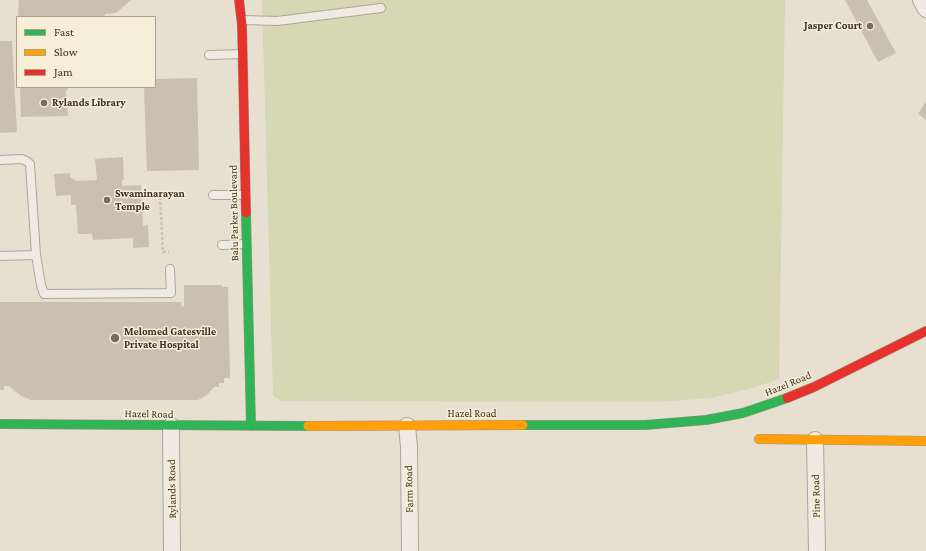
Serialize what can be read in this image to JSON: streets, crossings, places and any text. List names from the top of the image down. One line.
{"streets":{"street":["Balu Parker Boulevard","Hazel Road","Rylands Road","Farm Road","Pine Road"]},"crossings":[["Balu Parker Boulevard","Hazel Road"],["Hazel Road","Rylands Road"],["Hazel Road","Farm Road"]],"places":["Jasper Court","Rylands Library","Swaminarayan Temple","Melomed Gatesville Private Hospital"],"legend":["Fast","Slow","Jam"]}
